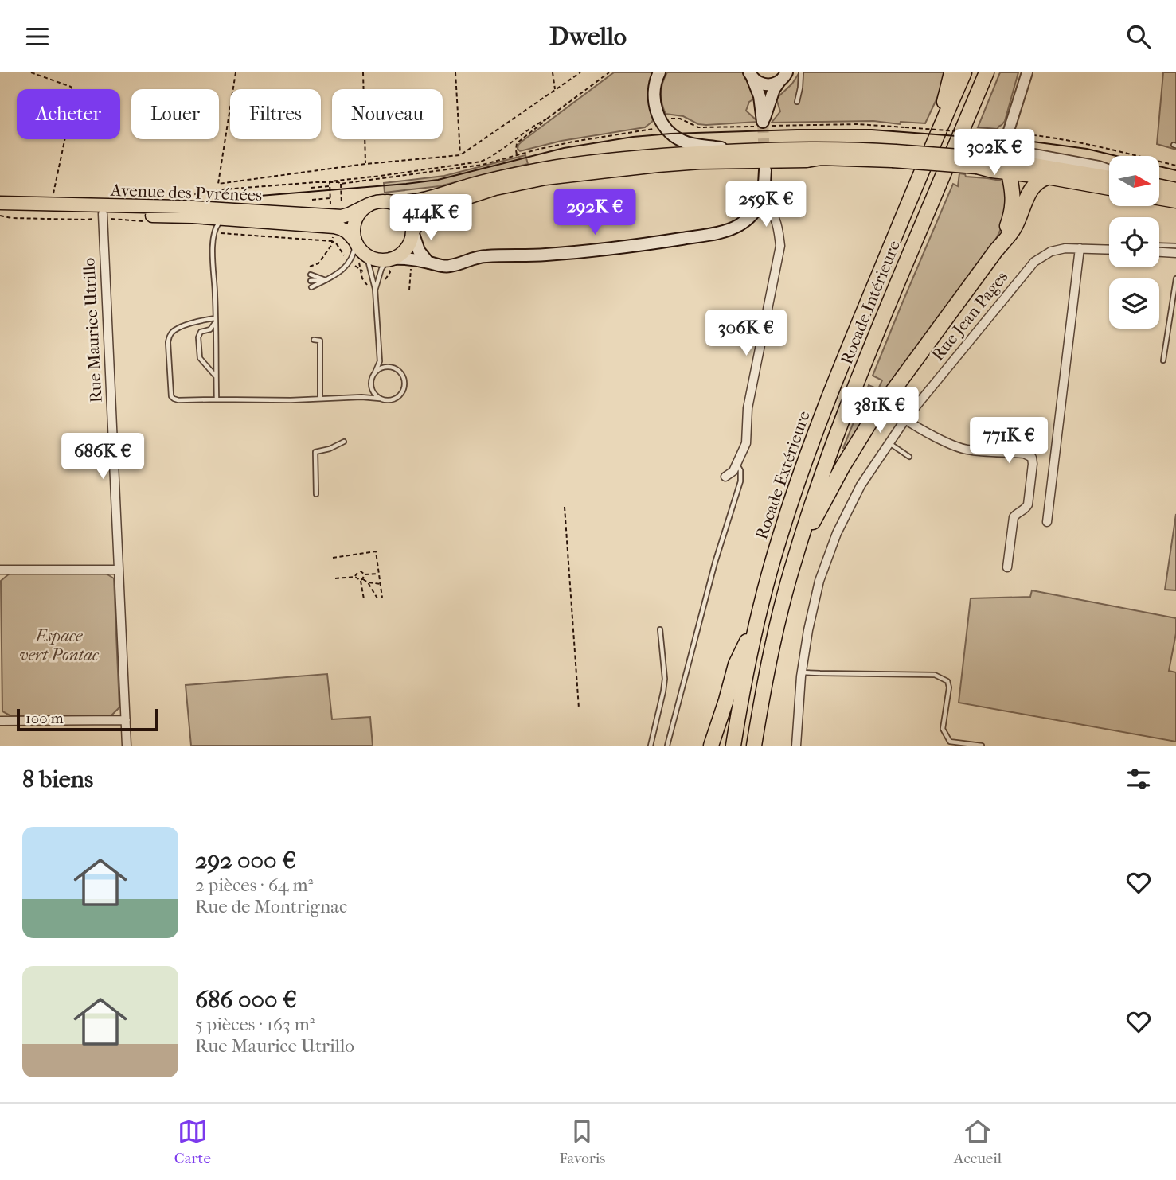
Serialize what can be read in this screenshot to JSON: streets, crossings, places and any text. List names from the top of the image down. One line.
{"streets":{"highway":["Rocade Intérieure","Rocade Extérieure"],"main road":["Avenue des Pyrénées"],"street":["Rue Jean Pages","Rue Maurice Utrillo"]},"crossings":[["Avenue des Pyrénées","Rue Maurice Utrillo"]],"parks":["Espace vert Pontac"],"scale_bar":"100 m","north":"right","page":{"header":"Dwello","chip":["Acheter","Louer","Filtres","Nouveau"],"price":["302K €","259K €","292K €","414K €","306K €","381K €","771K €","686K €"],"scale":"100 m","heading":"8 biens","list":[{"name":"292 000 €","note":"2 pièces · 64 m² · Rue de Montrignac"},{"name":"686 000 €","note":"5 pièces · 163 m² · Rue Maurice Utrillo"}],"tabs":["Carte","Favoris","Accueil"]}}
